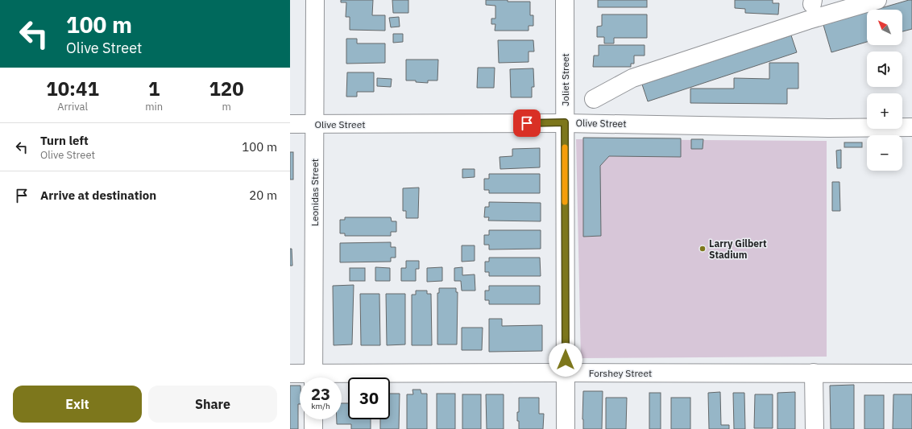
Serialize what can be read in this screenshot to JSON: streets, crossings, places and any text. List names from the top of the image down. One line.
{"streets":{"street":["Joliet Street","Olive Street","Leonidas Street","Forshey Street"]},"crossings":[["Joliet Street","Olive Street"],["Joliet Street","Forshey Street"],["Olive Street","Leonidas Street"]],"places":["Larry Gilbert Stadium"],"north":"top left","page":{"turn":["100 m","Olive Street"],"map_buttons":["+","−"],"eta":["10:41","Arrival","1","min","120","m"],"list":[{"name":"Turn left","note":"Olive Street","value":"100 m"},{"name":"Arrive at destination","value":"20 m"}],"speed":"23 km/h","limit":"30","buttons":["Exit","Share"]}}
